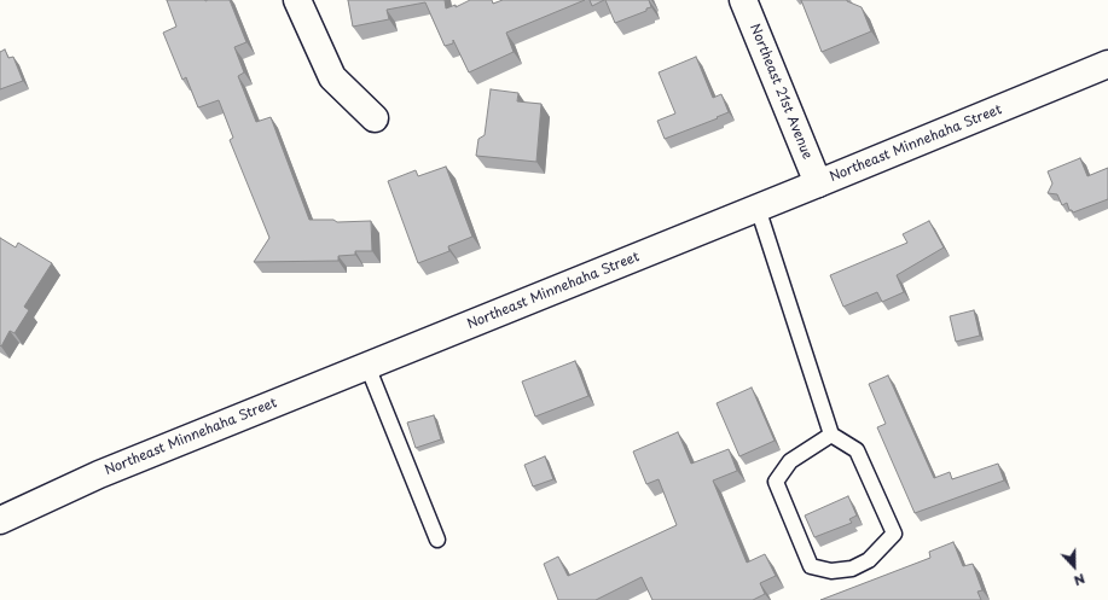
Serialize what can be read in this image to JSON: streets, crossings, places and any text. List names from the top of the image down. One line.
{"streets":{"main road":["Northeast 21st Avenue","Northeast Minnehaha Street"]},"crossings":[["Northeast 21st Avenue","Northeast Minnehaha Street"]],"north":"bottom"}
